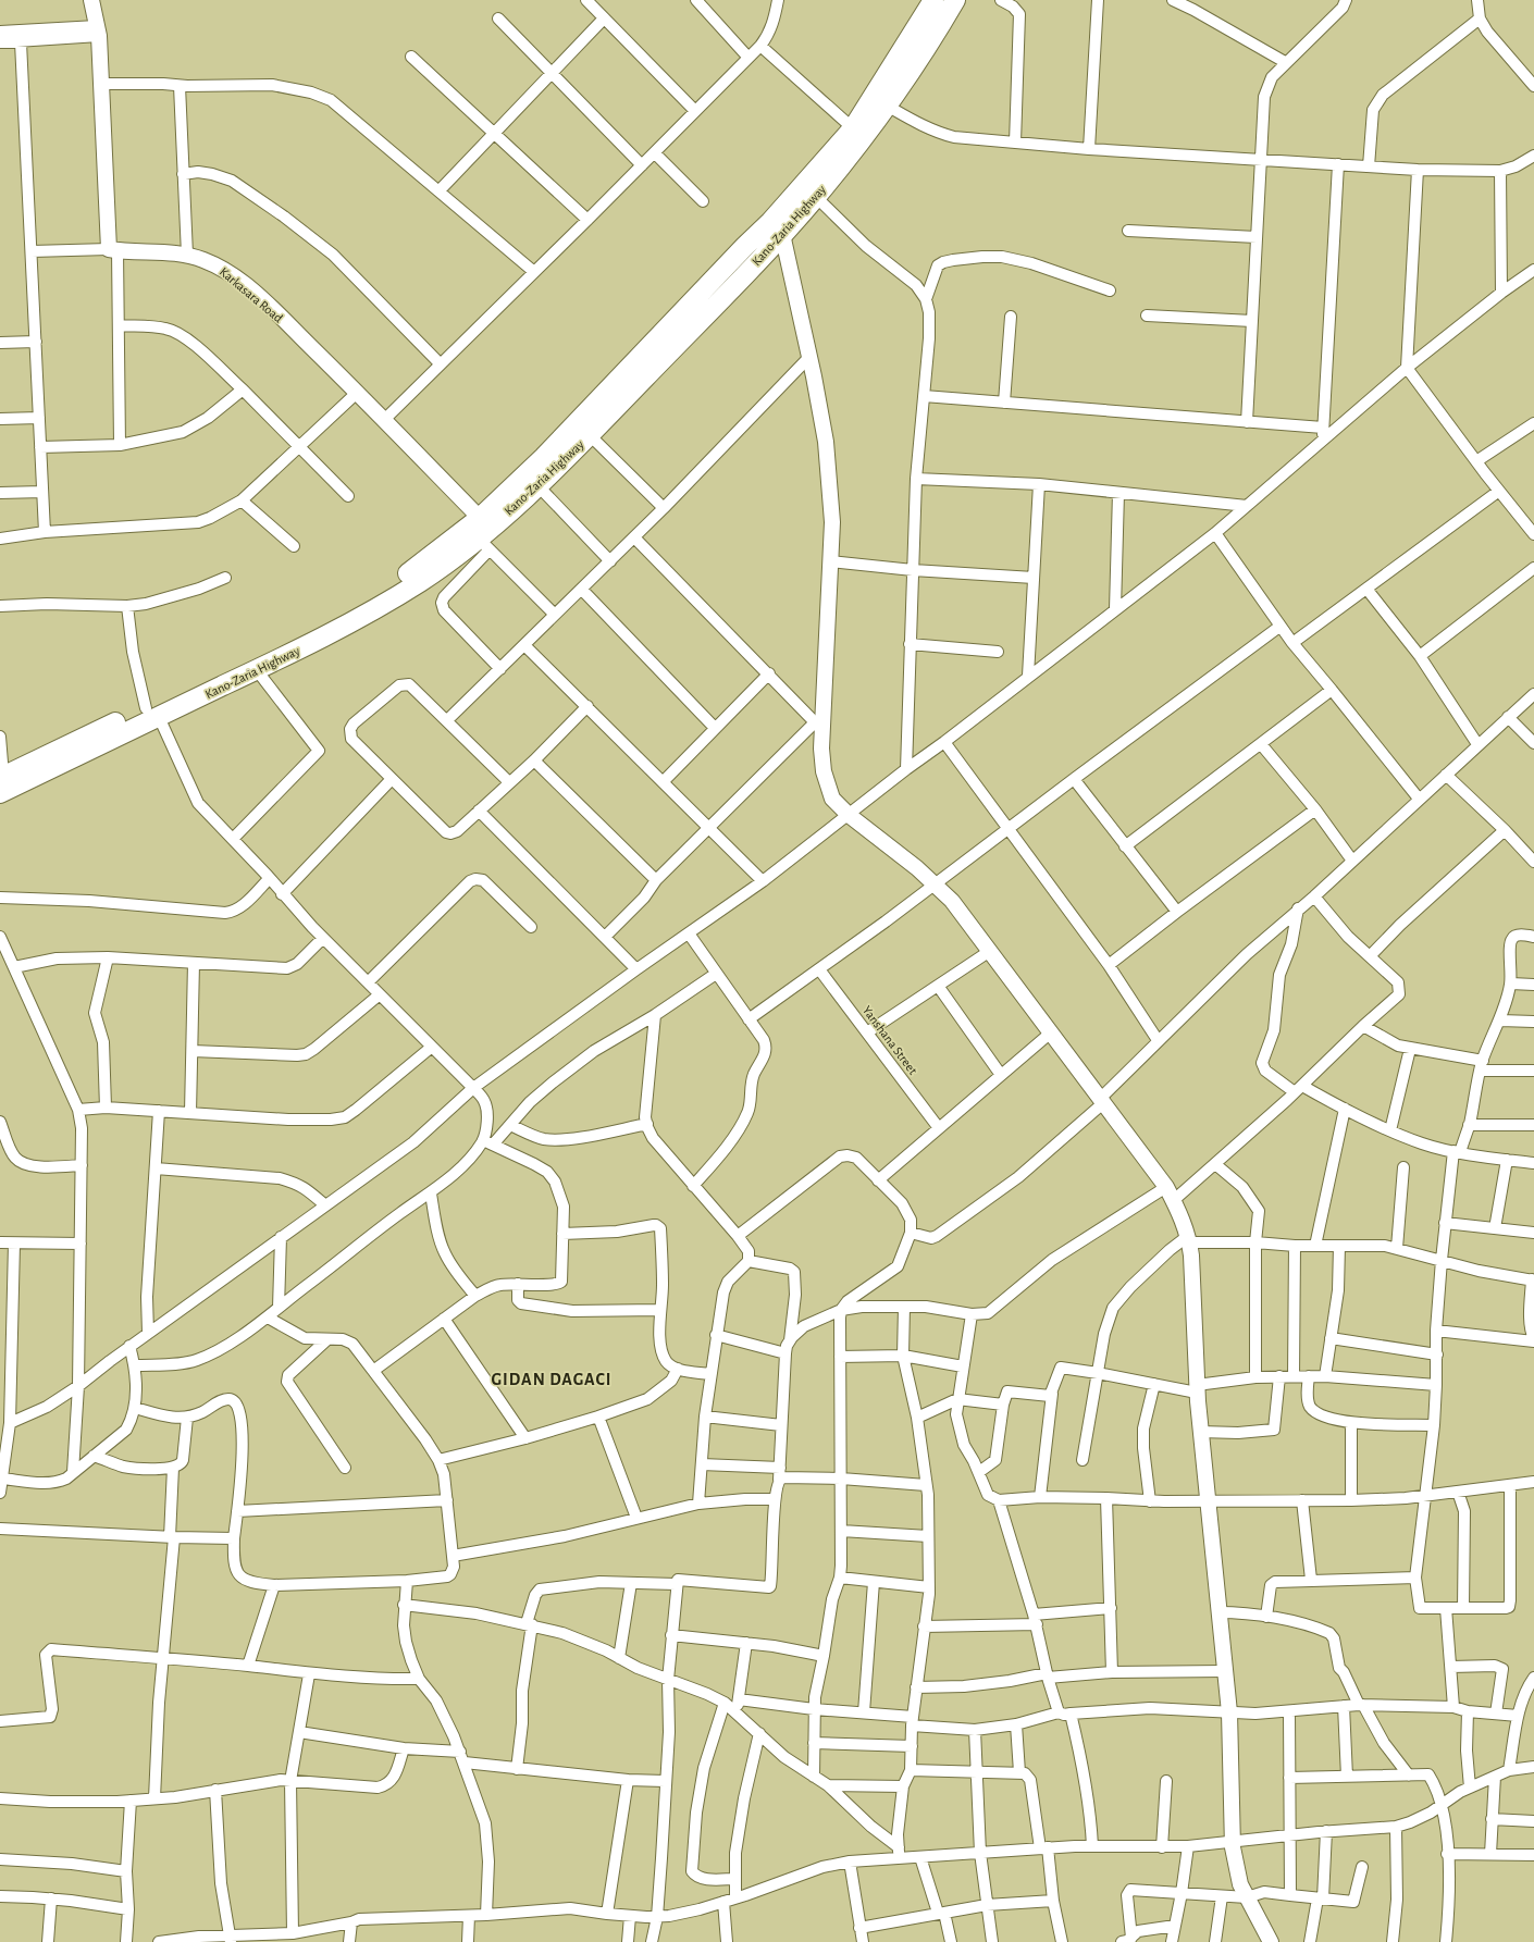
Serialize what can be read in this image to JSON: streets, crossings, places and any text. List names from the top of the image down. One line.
{"streets":{"highway":["Kano-Zaria Highway"],"street":["Karkasara Road","Yanshana Street"]},"crossings":[["Kano-Zaria Highway","Karkasara Road"]],"districts":["GIDAN DAGACI"]}
